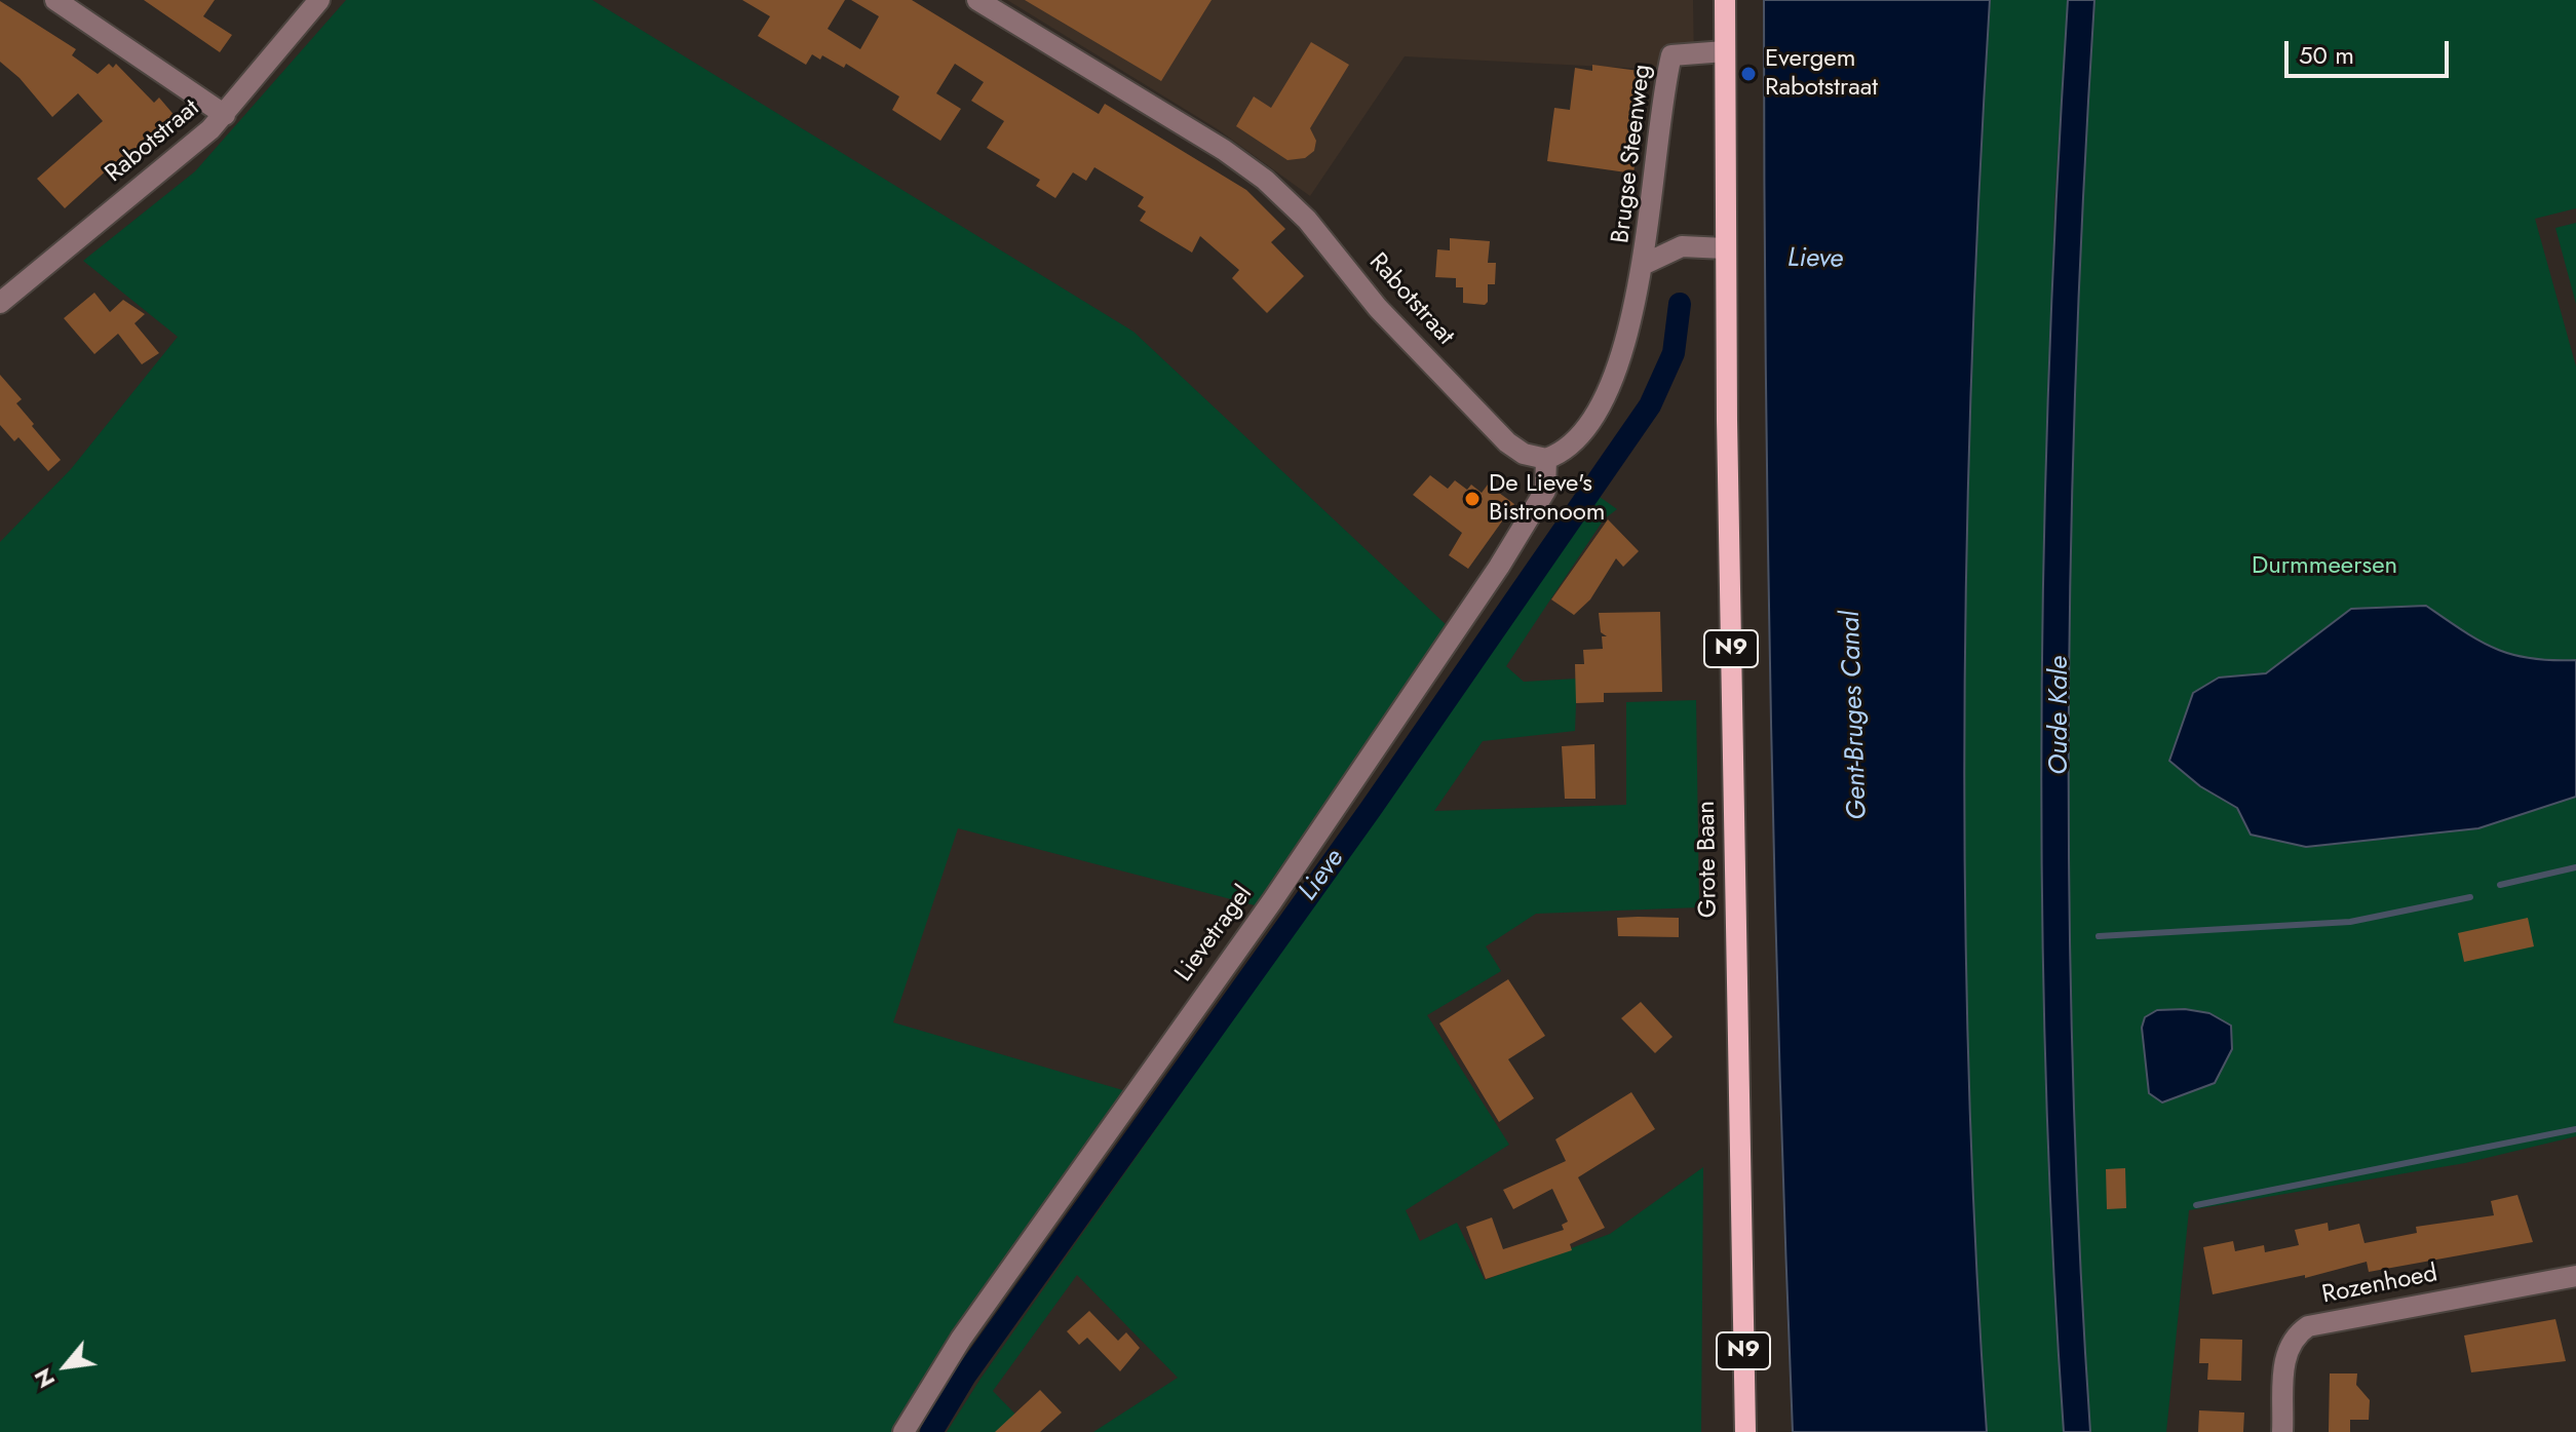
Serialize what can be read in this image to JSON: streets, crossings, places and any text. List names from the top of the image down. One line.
{"streets":{"main road":["N9","Grote Baan"],"street":["Rabotstraat","Brugse Steenweg","Lievetragel","Rozenhoed"]},"crossings":[["Rabotstraat","Lievetragel"],["Brugse Steenweg","N9"],["N9","Grote Baan"]],"water":["Lieve","Gent-Bruges Canal","Oude Kale"],"parks":["Durmmeersen"],"places":["Evergem Rabotstraat","De Lieve's Bistronoom"],"scale_bar":"50 m","north":"bottom left"}
